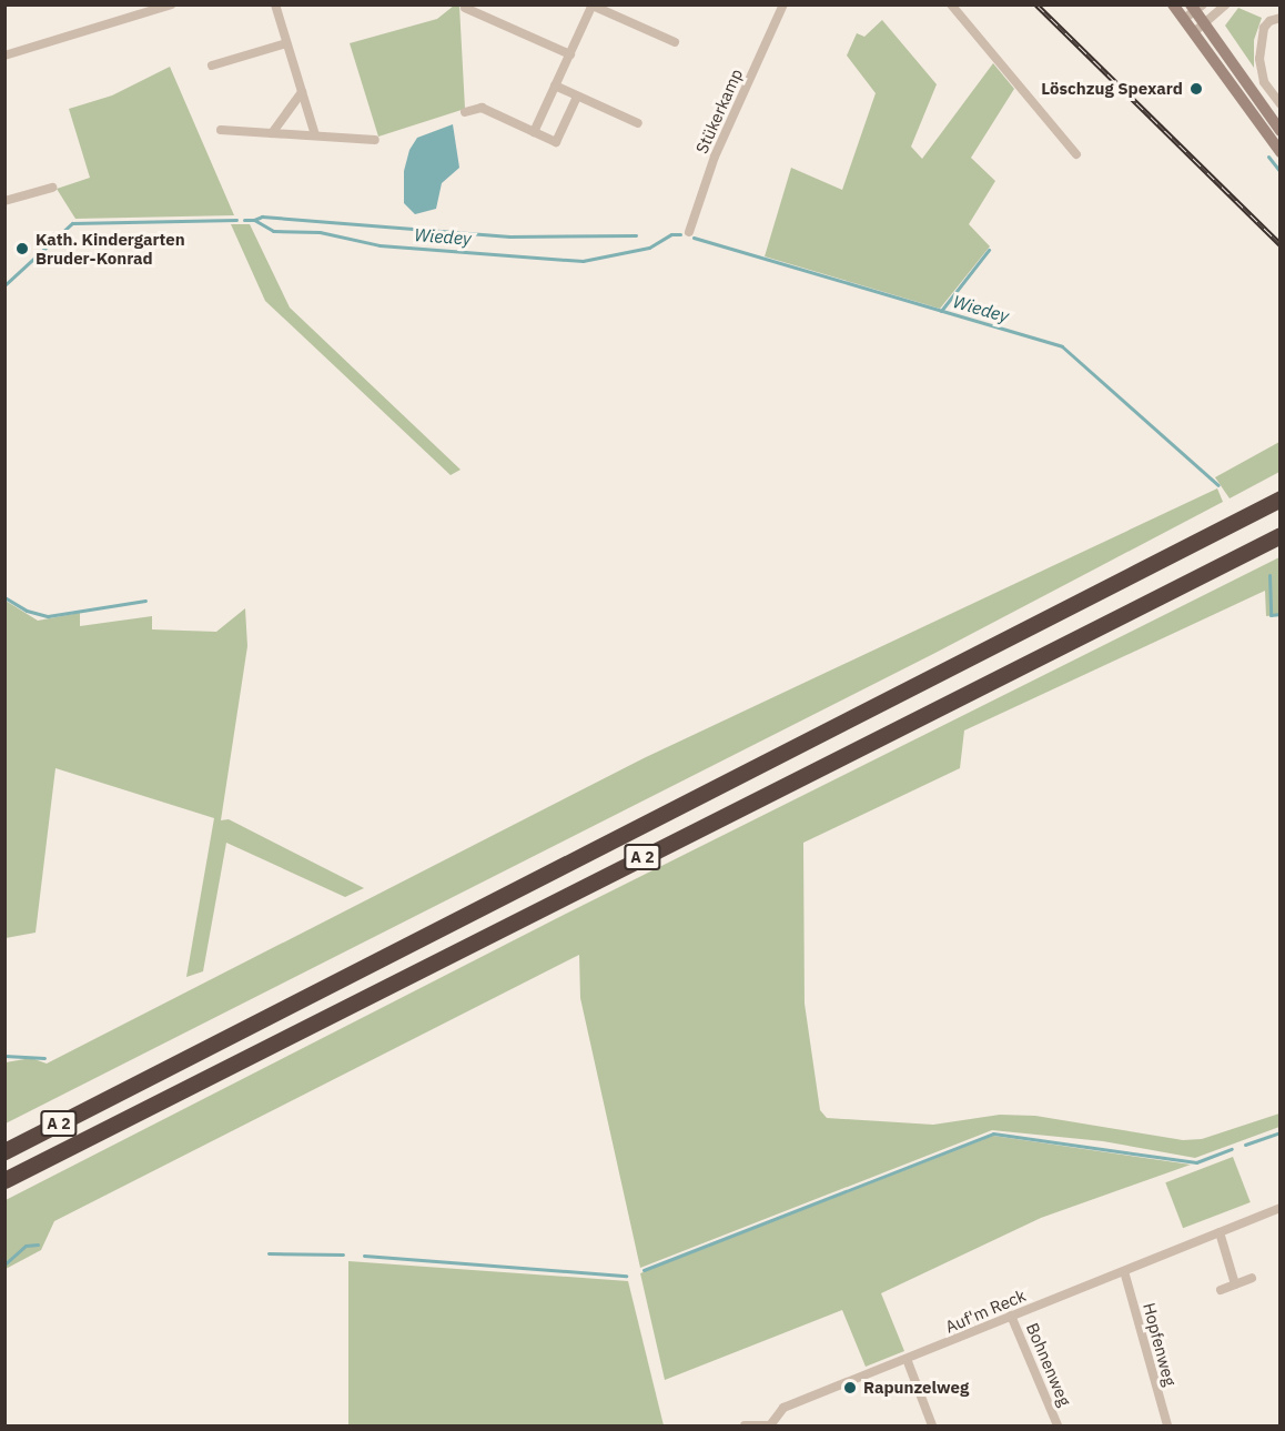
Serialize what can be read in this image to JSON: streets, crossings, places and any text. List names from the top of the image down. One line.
{"streets":{"highway":["A 2"],"street":["Stükerkamp","Auf'm Reck","Hopfenweg","Bohnenweg"]},"crossings":[["Auf'm Reck","Hopfenweg"],["Auf'm Reck","Bohnenweg"]],"water":["Wiedey"],"places":["Löschzug Spexard","Kath. Kindergarten Bruder-Konrad","Rapunzelweg"]}
